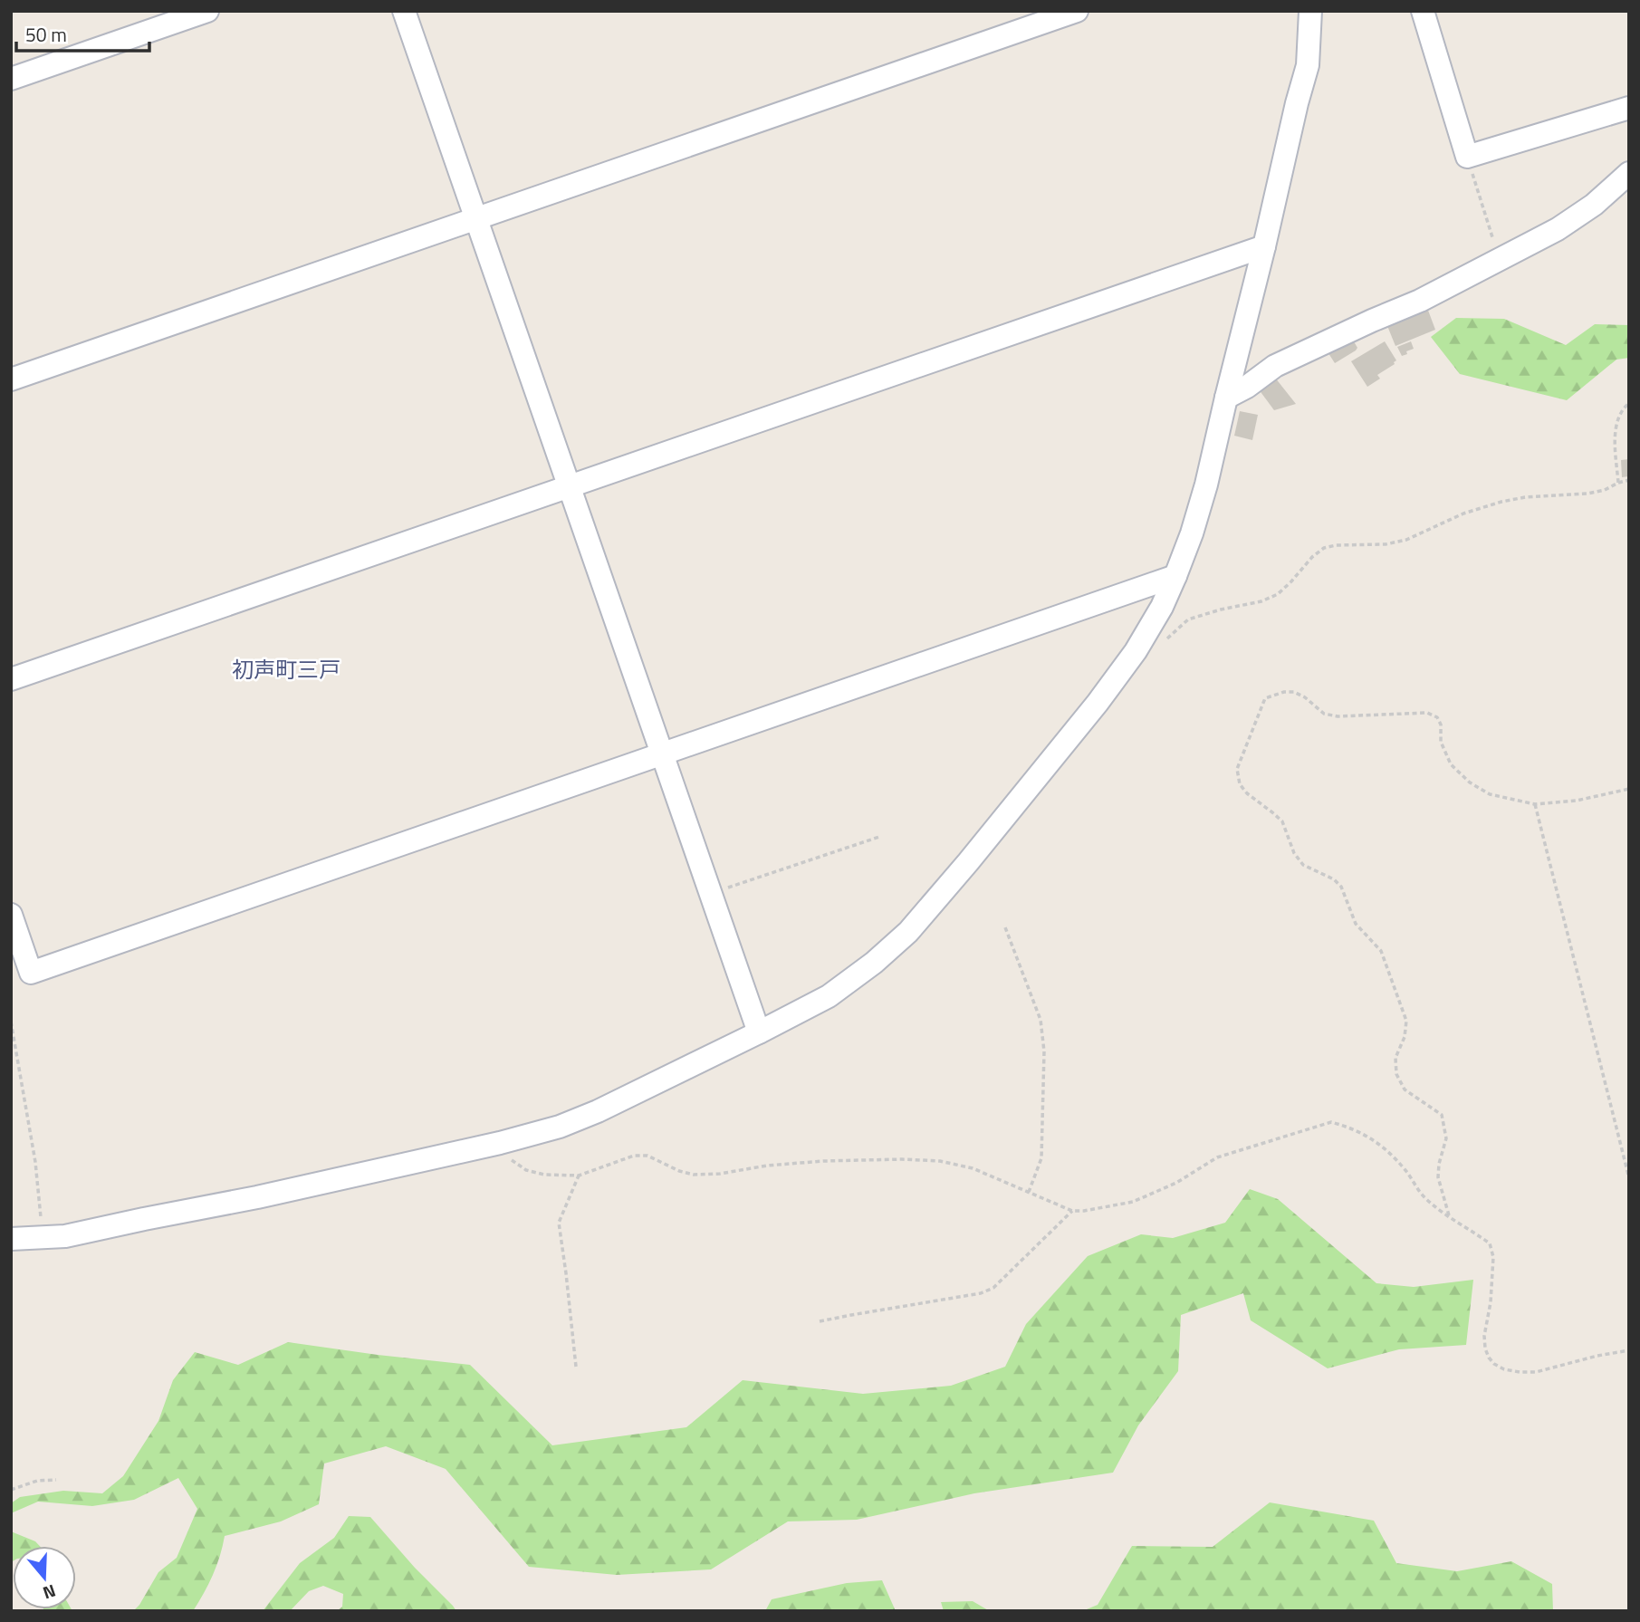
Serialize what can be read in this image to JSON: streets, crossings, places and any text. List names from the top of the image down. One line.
{"districts":["初声町三戸"],"scale_bar":"50 m","north":"bottom"}
